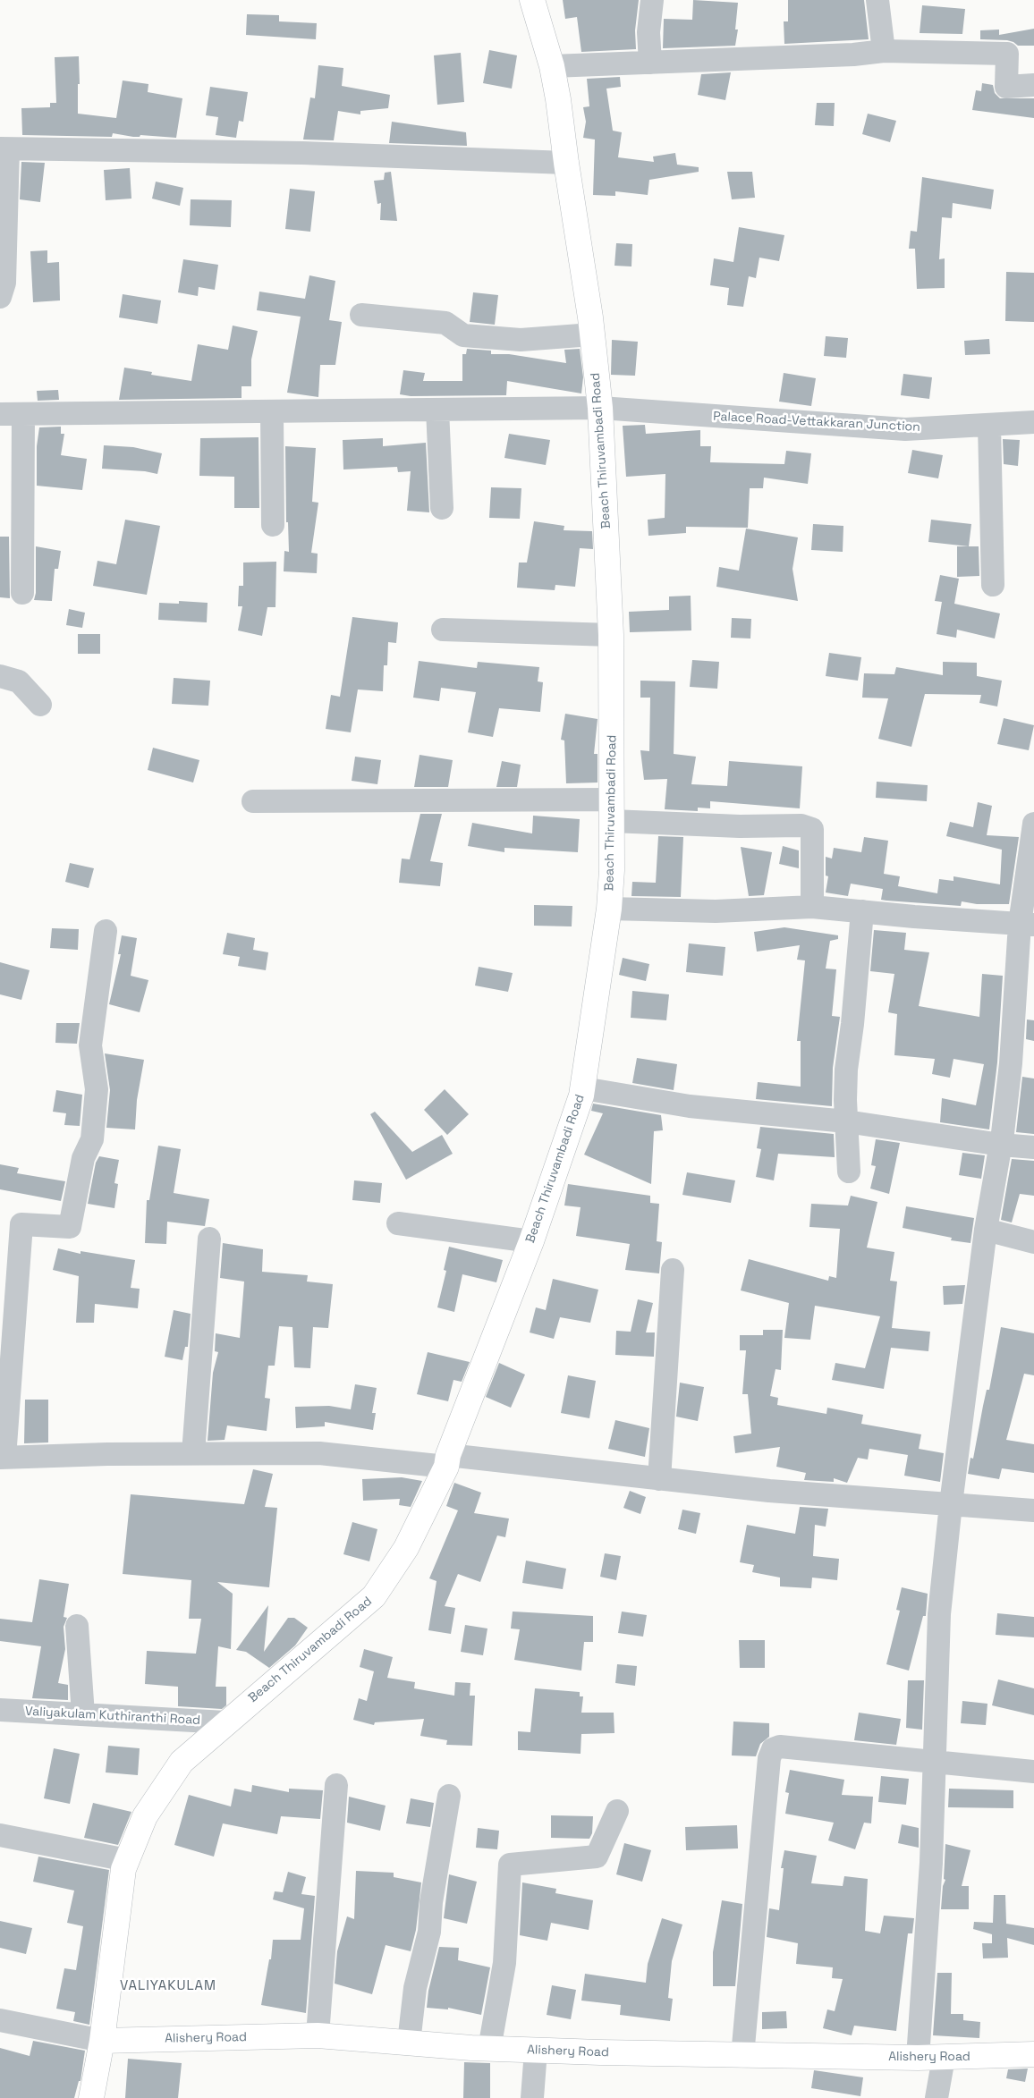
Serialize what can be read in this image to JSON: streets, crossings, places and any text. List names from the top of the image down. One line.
{"streets":{"main road":["Beach Thiruvambadi Road","Alishery Road"],"street":["Palace Road-Vettakkaran Junction","Valiyakulam Kuthiranthi Road"]},"crossings":[["Palace Road-Vettakkaran Junction","Beach Thiruvambadi Road"],["Beach Thiruvambadi Road","Valiyakulam Kuthiranthi Road"],["Beach Thiruvambadi Road","Alishery Road"]],"districts":["VALIYAKULAM"]}
